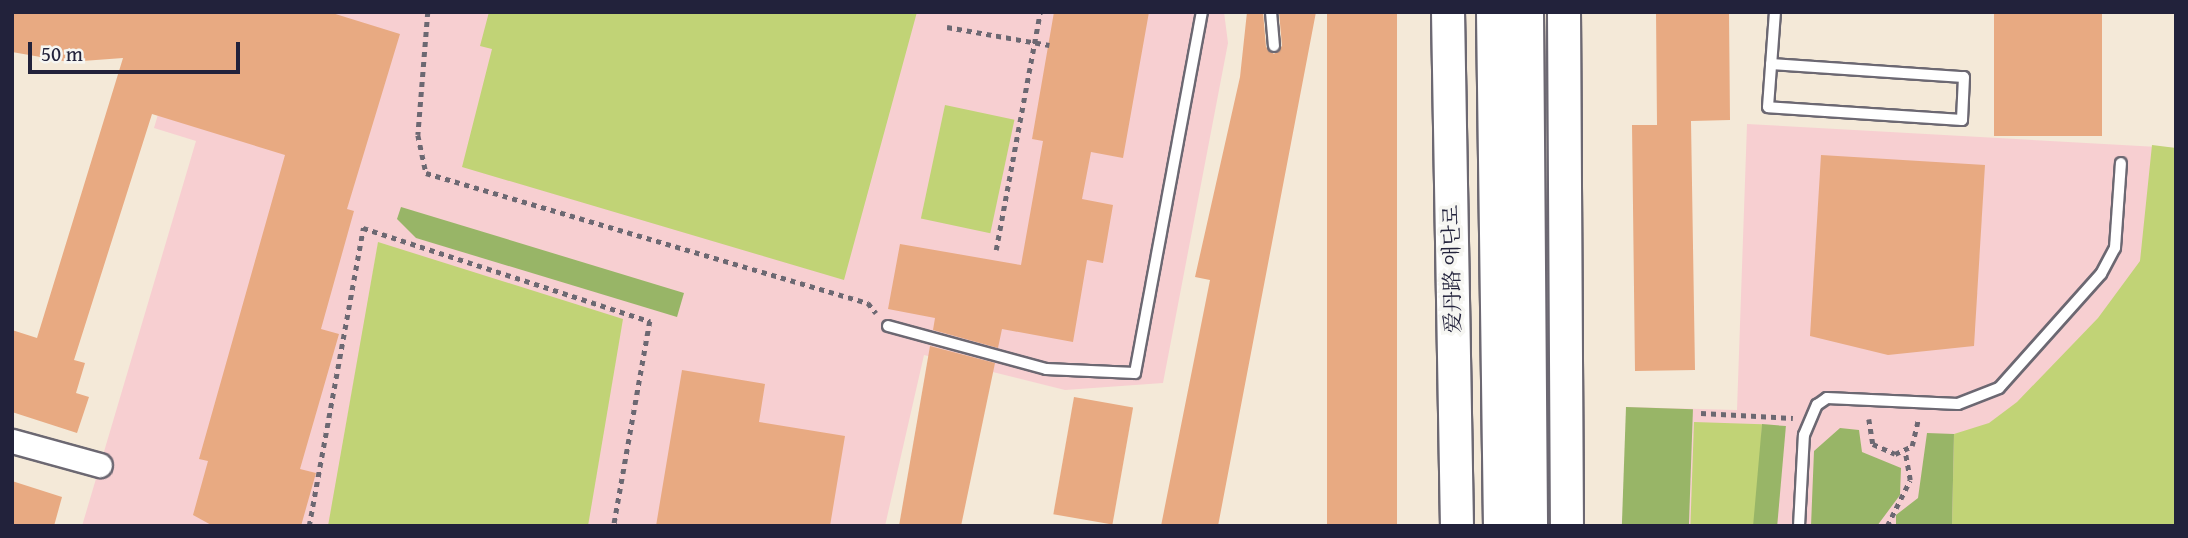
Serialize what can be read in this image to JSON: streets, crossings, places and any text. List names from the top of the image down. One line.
{"streets":{"street":["爱丹路 애단로"]},"scale_bar":"50 m"}
